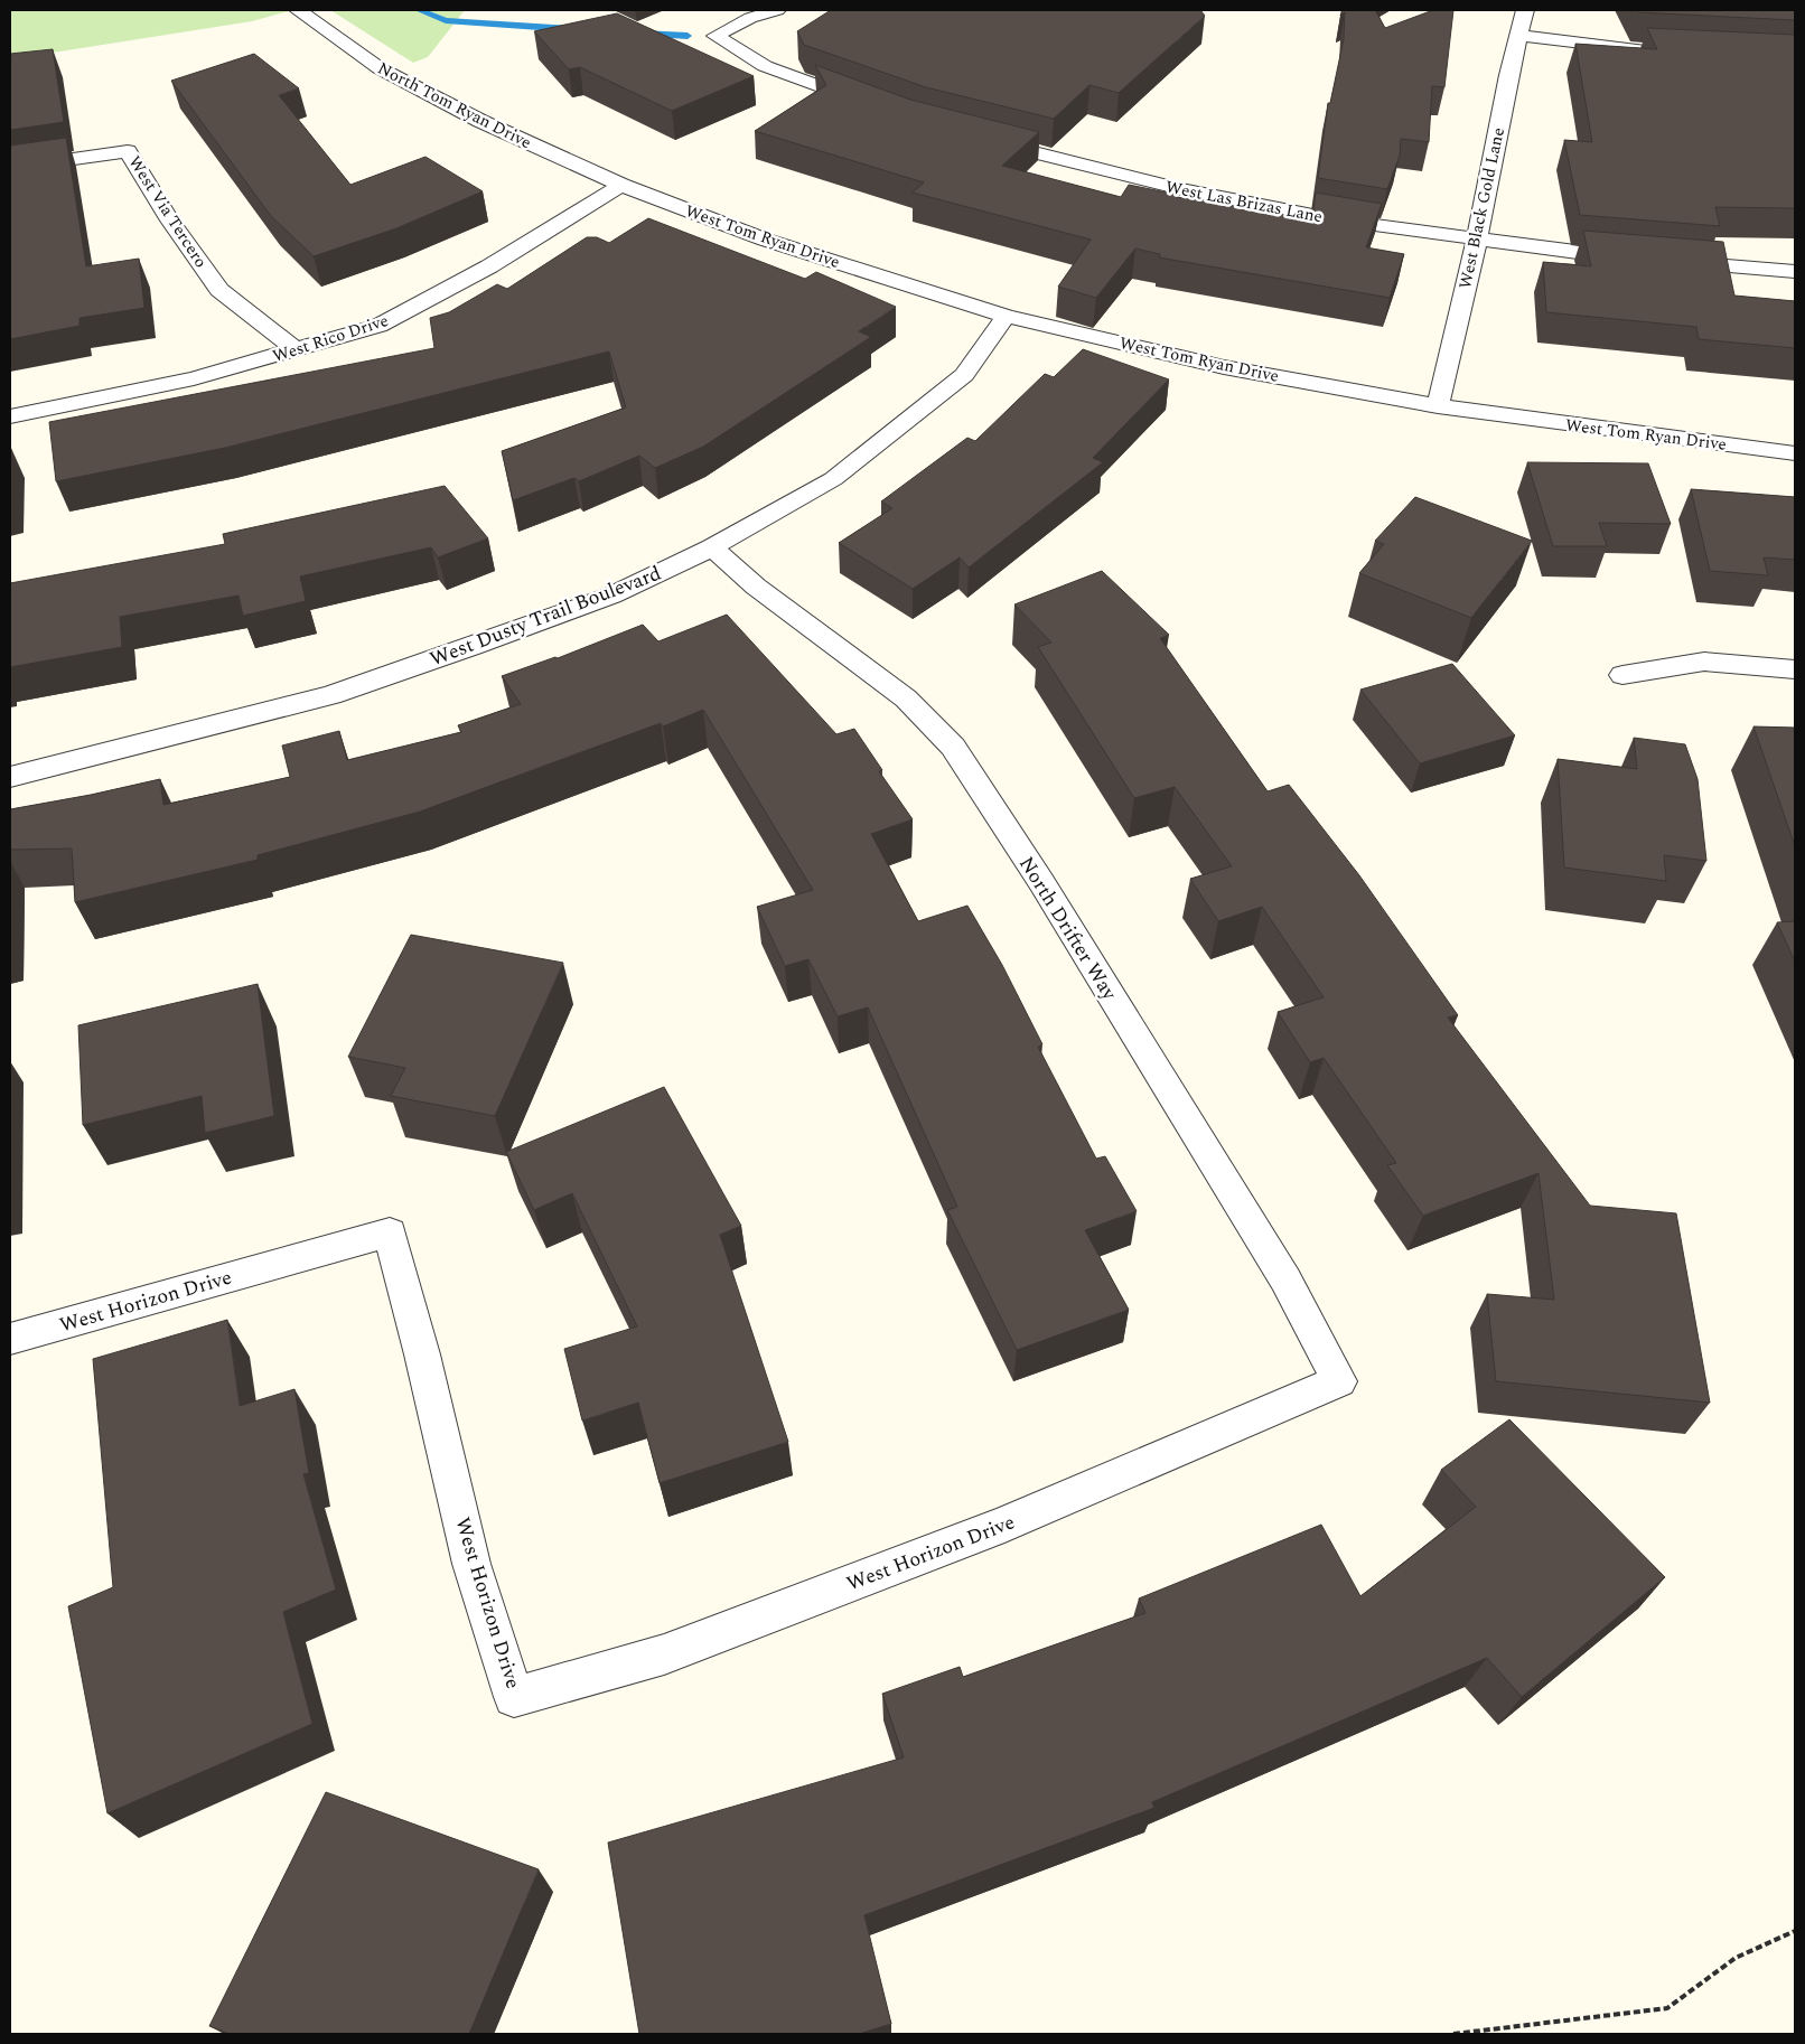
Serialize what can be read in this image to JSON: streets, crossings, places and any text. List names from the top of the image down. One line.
{"streets":{"street":["North Tom Ryan Drive","West Las Brizas Lane","West Black Gold Lane","West Via Tercero","West Tom Ryan Drive","West Rico Drive","West Dusty Trail Boulevard","North Drifter Way","West Horizon Drive"]},"crossings":[["North Tom Ryan Drive","West Tom Ryan Drive"],["North Tom Ryan Drive","West Rico Drive"],["West Las Brizas Lane","West Black Gold Lane"],["West Black Gold Lane","West Tom Ryan Drive"],["West Via Tercero","West Rico Drive"],["West Tom Ryan Drive","West Rico Drive"],["West Tom Ryan Drive","West Dusty Trail Boulevard"],["West Dusty Trail Boulevard","North Drifter Way"],["North Drifter Way","West Horizon Drive"]]}
